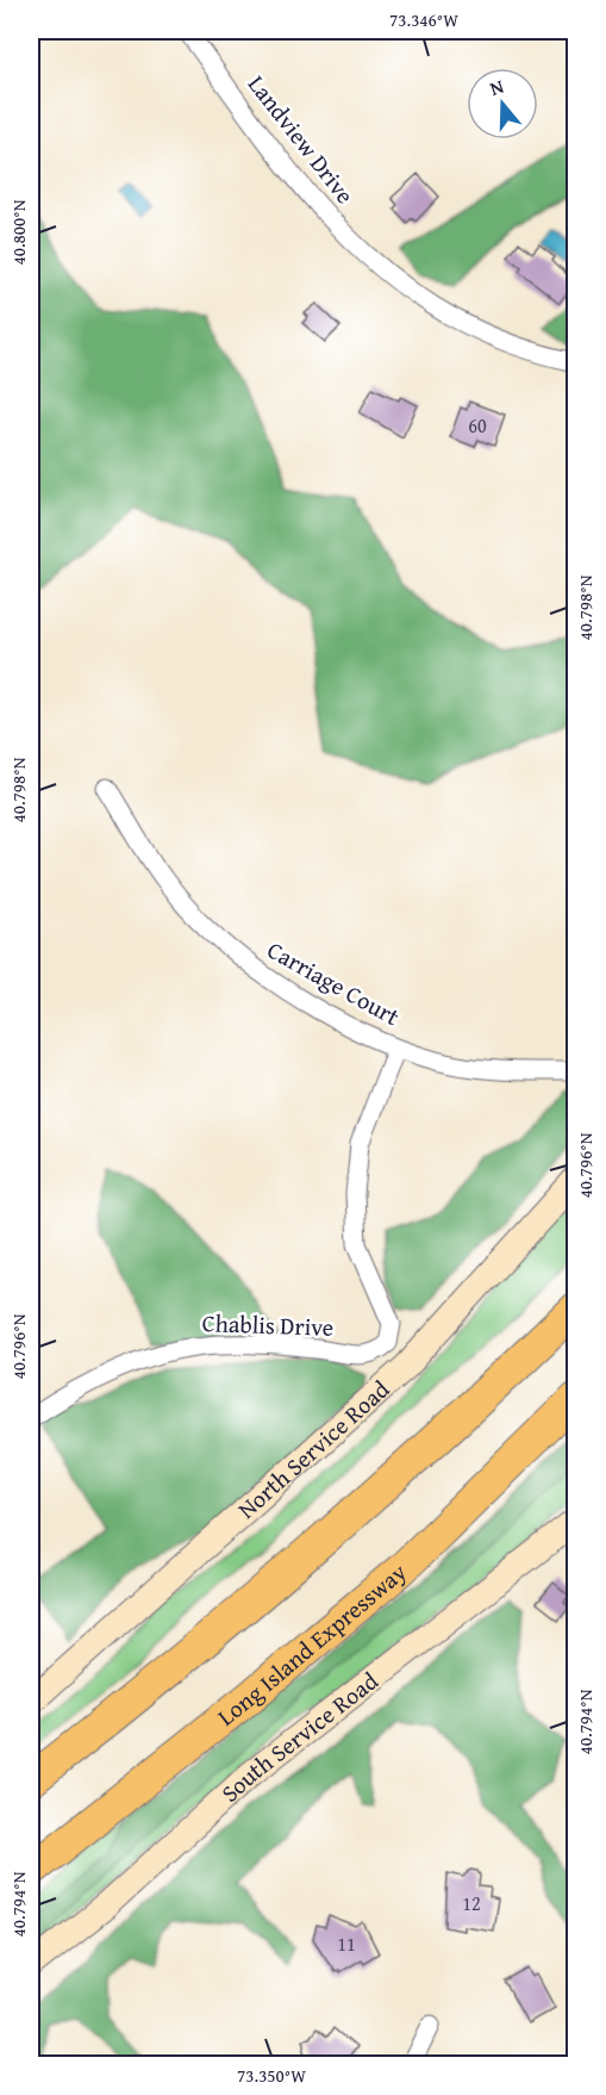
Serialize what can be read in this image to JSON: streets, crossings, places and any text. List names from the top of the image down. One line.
{"streets":{"highway":["Long Island Expressway"],"main road":["North Service Road","South Service Road"],"street":["Landview Drive","Carriage Court","Chablis Drive"]},"crossings":[["Carriage Court","Chablis Drive"]],"house_numbers":["60","12","11"],"north":"top","coordinates":["73.346°W","40.800°N","40.798°N","40.796°N","40.794°N","73.350°W"]}
